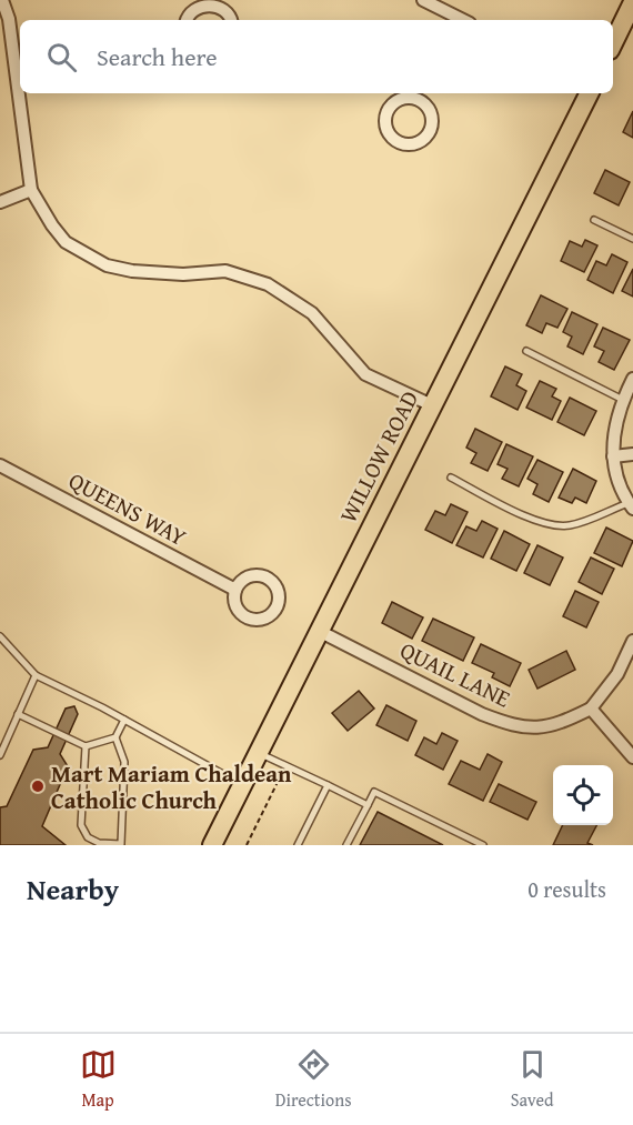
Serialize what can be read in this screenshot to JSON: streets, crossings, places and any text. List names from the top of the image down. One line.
{"streets":{"main road":["WILLOW ROAD"],"street":["QUEENS WAY","QUAIL LANE"]},"crossings":[["WILLOW ROAD","QUAIL LANE"]],"places":["Mart Mariam Chaldean Catholic Church"],"page":{"search":"Search here","heading":["Nearby","0 results"],"nav":["Map","Directions","Saved"]}}
